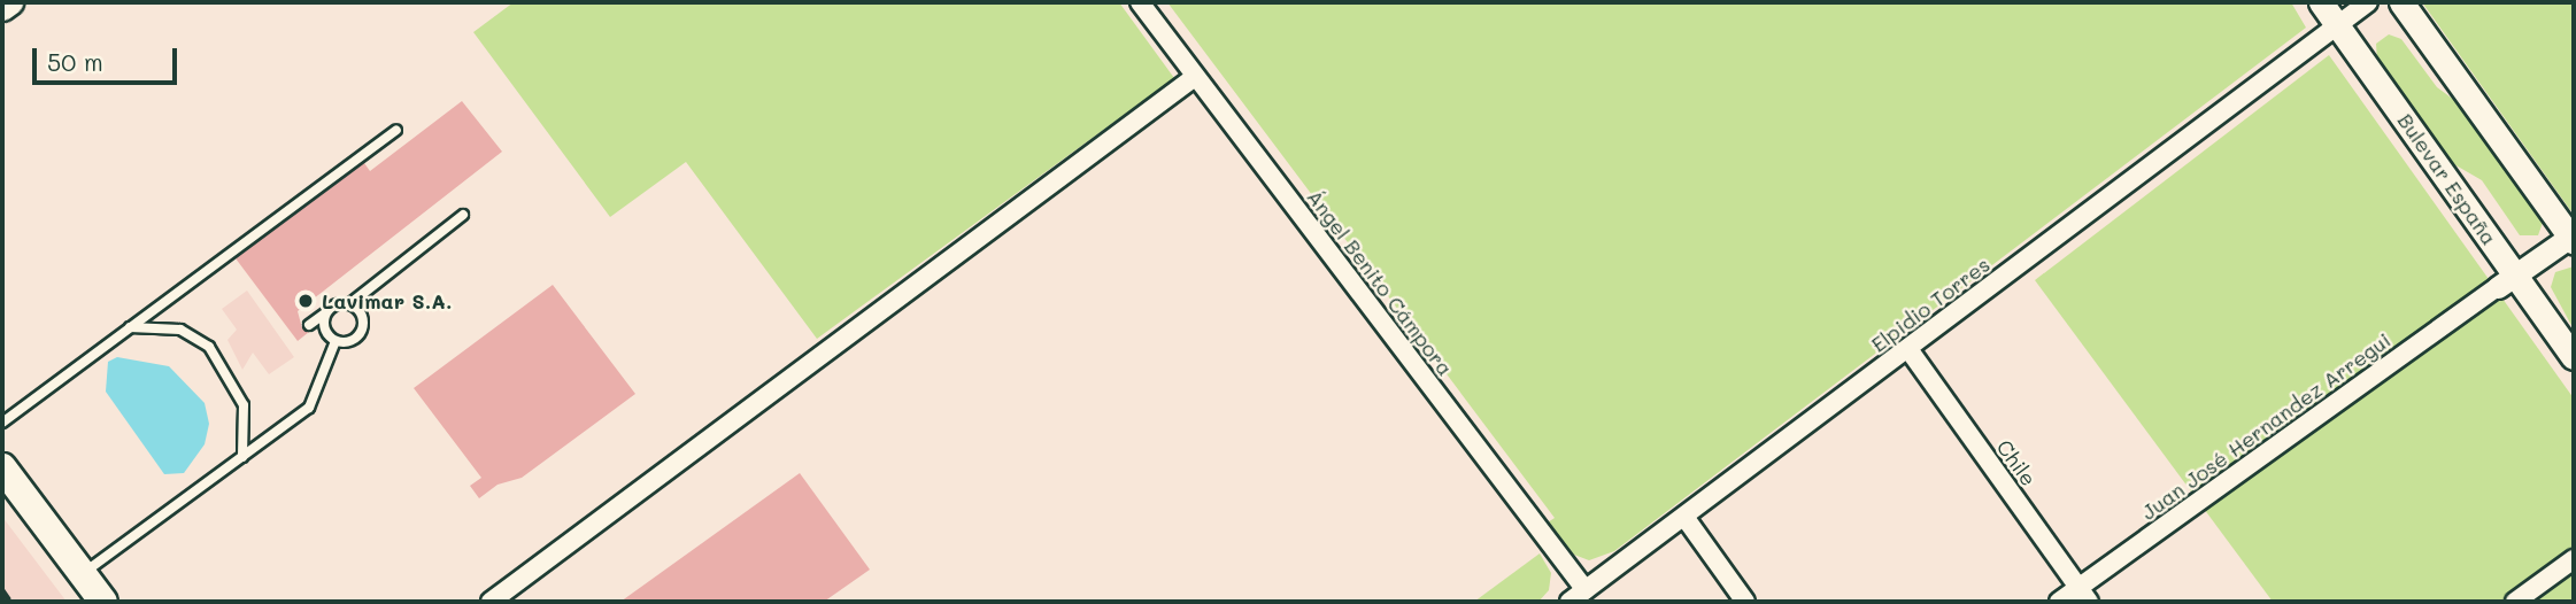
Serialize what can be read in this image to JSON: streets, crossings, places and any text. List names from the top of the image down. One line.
{"streets":{"main road":["Bulevar España"],"street":["Ángel Benito Cámpora","Elpidio Torres","Juan José Hernandez Arregui","Chile"]},"crossings":[["Bulevar España","Elpidio Torres"],["Bulevar España","Juan José Hernandez Arregui"],["Ángel Benito Cámpora","Elpidio Torres"],["Elpidio Torres","Chile"],["Juan José Hernandez Arregui","Chile"]],"places":["Lavimar S.A."],"scale_bar":"50 m"}
